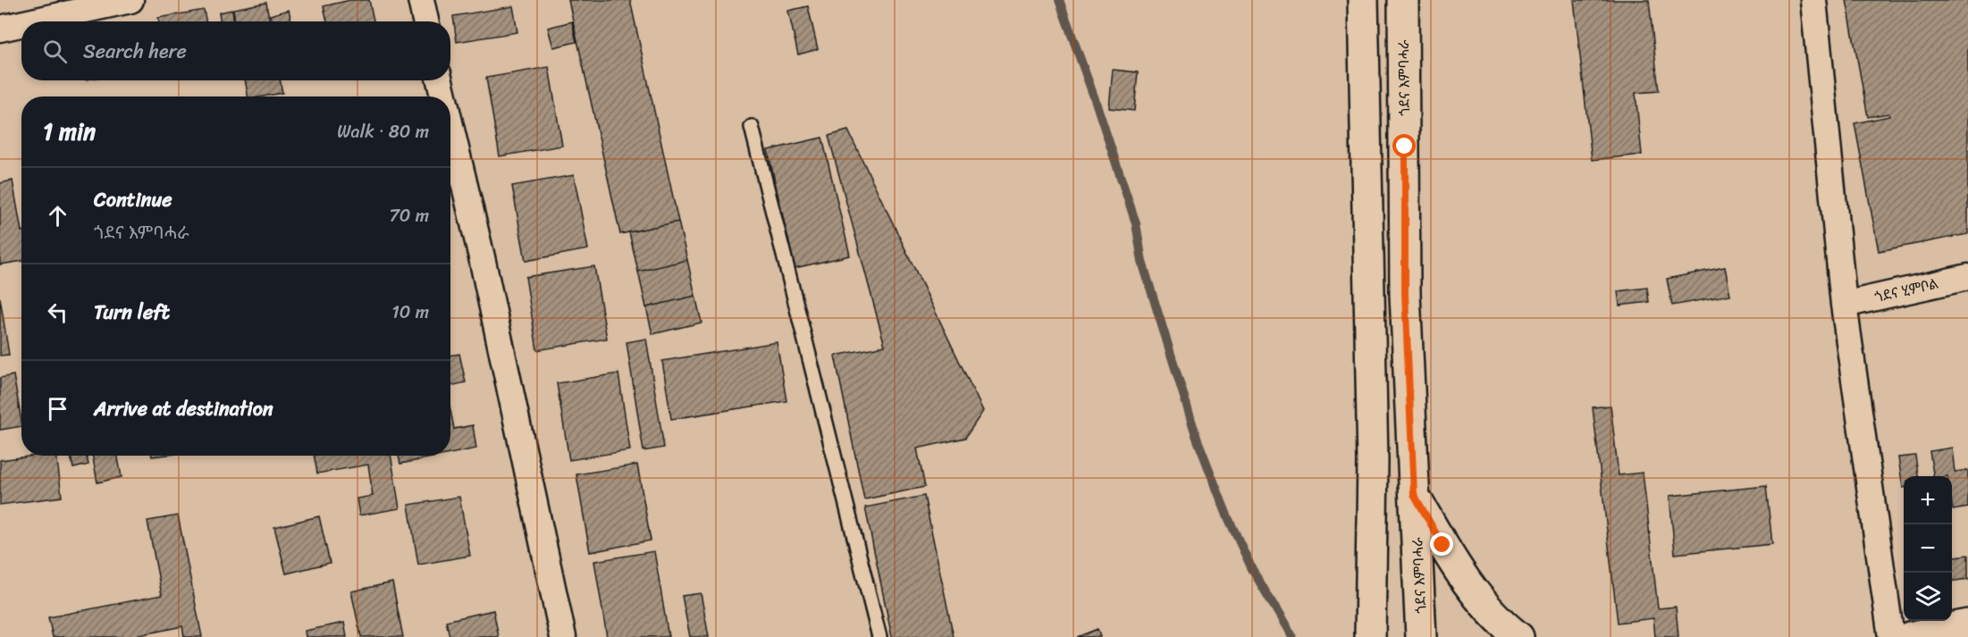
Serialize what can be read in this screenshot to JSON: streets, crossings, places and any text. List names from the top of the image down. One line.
{"streets":{"main road":["ጎደና እምባሓራ"],"street":["ጎደና ሂምቦል"]},"page":{"search":"Search here","heading":["1 min","Walk · 80 m"],"list":[["Continue","ጎደና እምባሓራ","70 m"],["Turn left","10 m"],"Arrive at destination"],"map_buttons":["+","−"]}}
